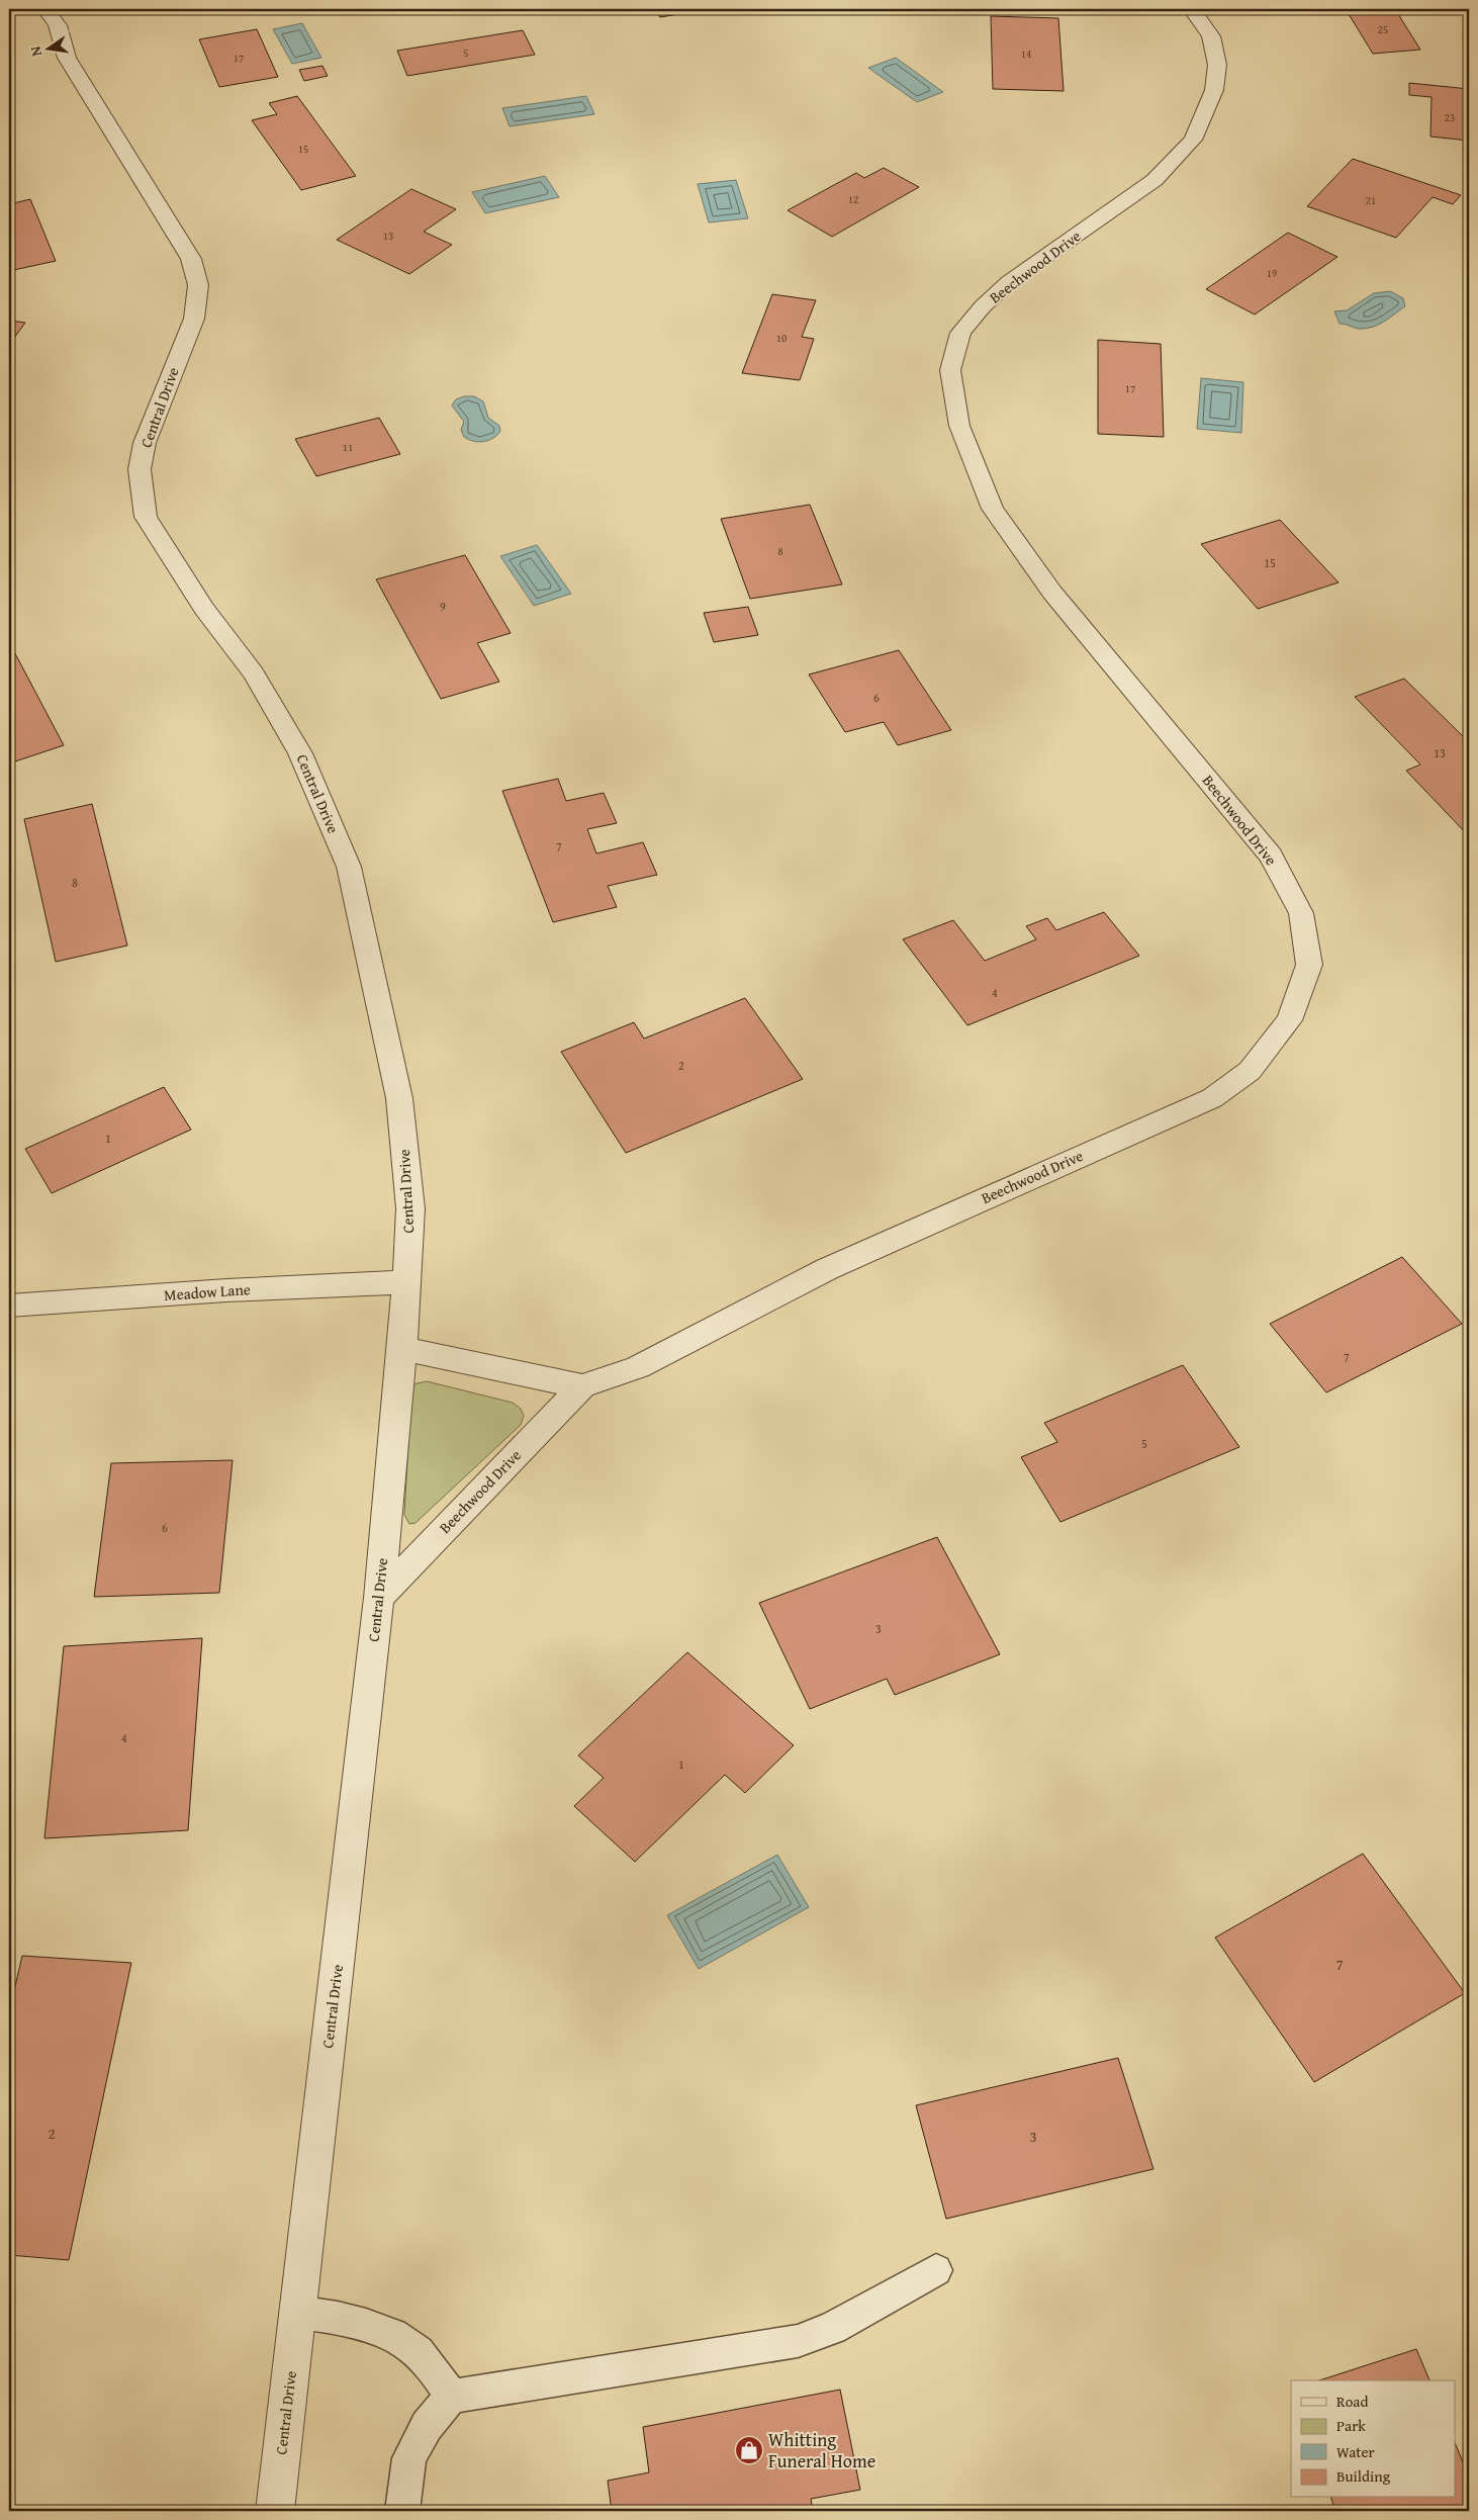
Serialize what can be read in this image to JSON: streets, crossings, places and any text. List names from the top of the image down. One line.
{"streets":{"street":["Beechwood Drive","Central Drive","Meadow Lane"]},"crossings":[["Beechwood Drive","Central Drive"],["Central Drive","Meadow Lane"]],"places":{"shop":["Whitting Funeral Home"]},"house_numbers":["25","5","14","17","23","15","12","21","13","19","10","17","11","8","15","9","6","13","7","8","4","2","1","7","5","6","3","4","1","7","2","3"],"legend":["Road","Park","Water","Building"],"north":"left"}
